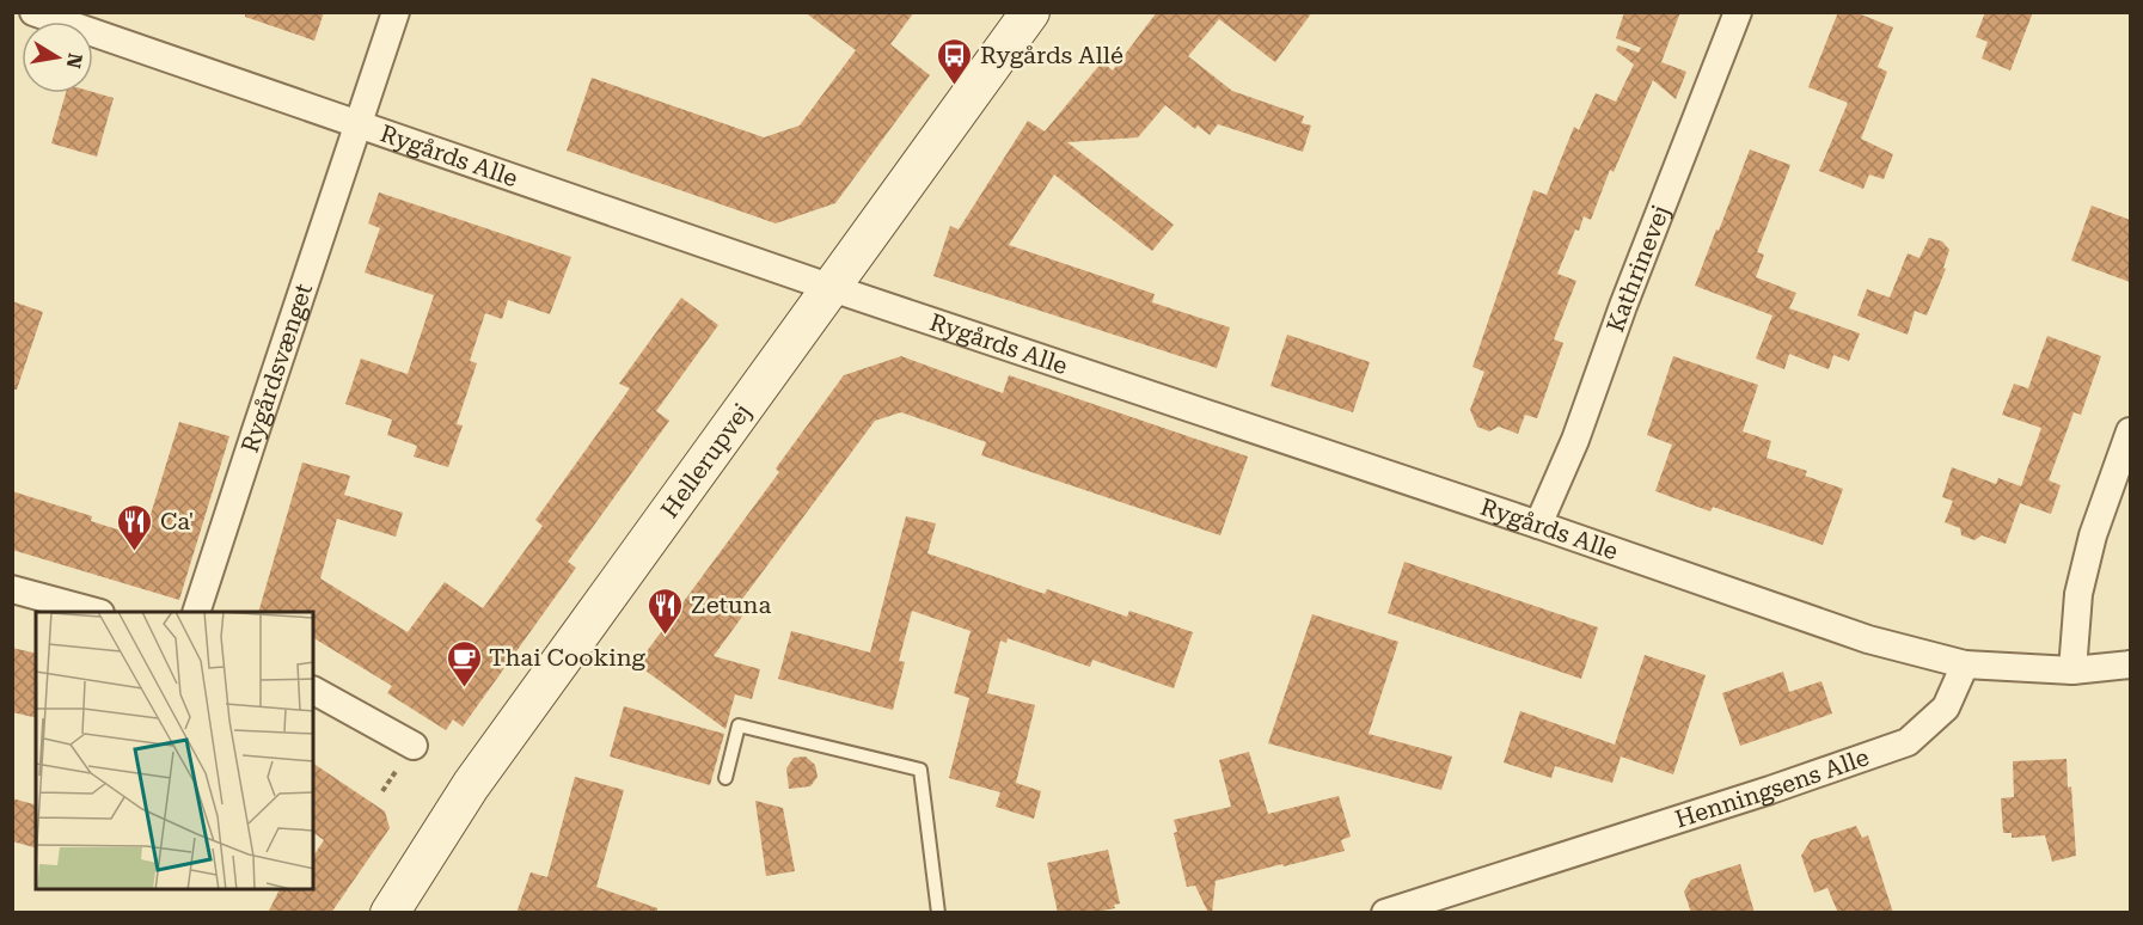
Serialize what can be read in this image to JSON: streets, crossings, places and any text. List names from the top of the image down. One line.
{"streets":{"street":["Rygårds Alle","Kathrinevej","Rygårdsvænget","Hellerupvej","Henningsens Alle"]},"crossings":[["Rygårds Alle","Kathrinevej"],["Rygårds Alle","Rygårdsvænget"],["Rygårds Alle","Hellerupvej"],["Rygårds Alle","Henningsens Alle"]],"places":{"bus stop":["Rygårds Allé"],"restaurant":["Ca'","Zetuna"],"cafe":["Thai Cooking"]},"north":"right"}
